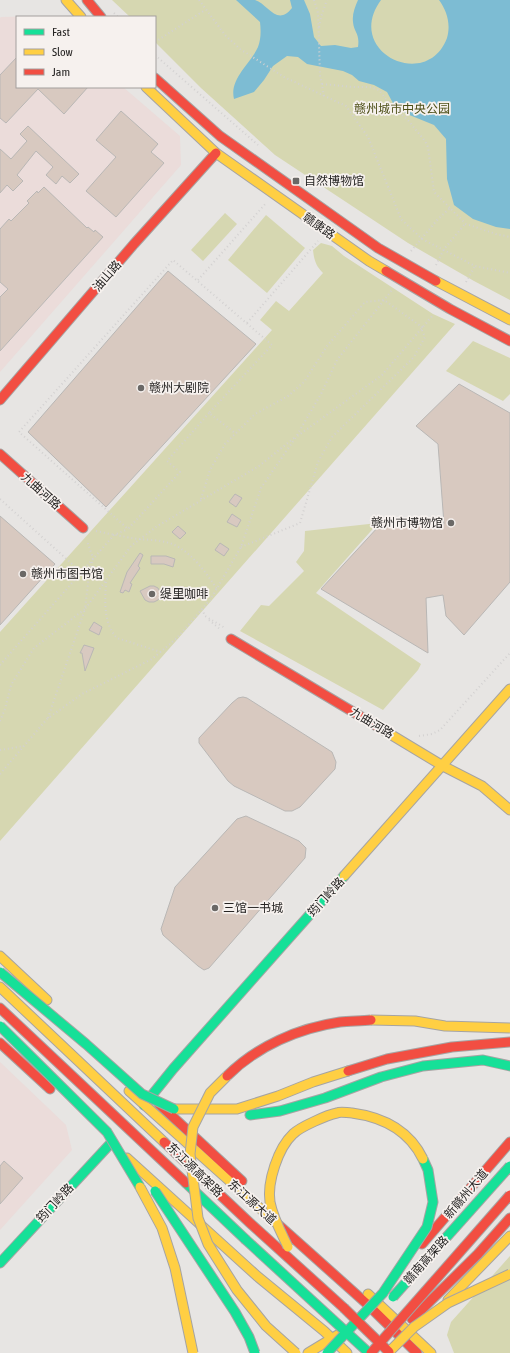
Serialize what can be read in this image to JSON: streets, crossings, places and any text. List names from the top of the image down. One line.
{"streets":{"main road":["赣康路","油山路","九曲河路","筠门岭路","东江源高架路","新赣州大道","东江源大道","赣南高架路"]},"crossings":[["赣康路","油山路"],["九曲河路","筠门岭路"],["筠门岭路","东江源大道"],["东江源高架路","赣南高架路"],["新赣州大道","东江源大道"]],"parks":["赣州城市中央公园"],"places":{"transit":["自然博物馆"],"other":["赣州大剧院","赣州市博物馆","赣州市图书馆","缇里咖啡","三馆一书城"]},"legend":["Fast","Slow","Jam"]}
